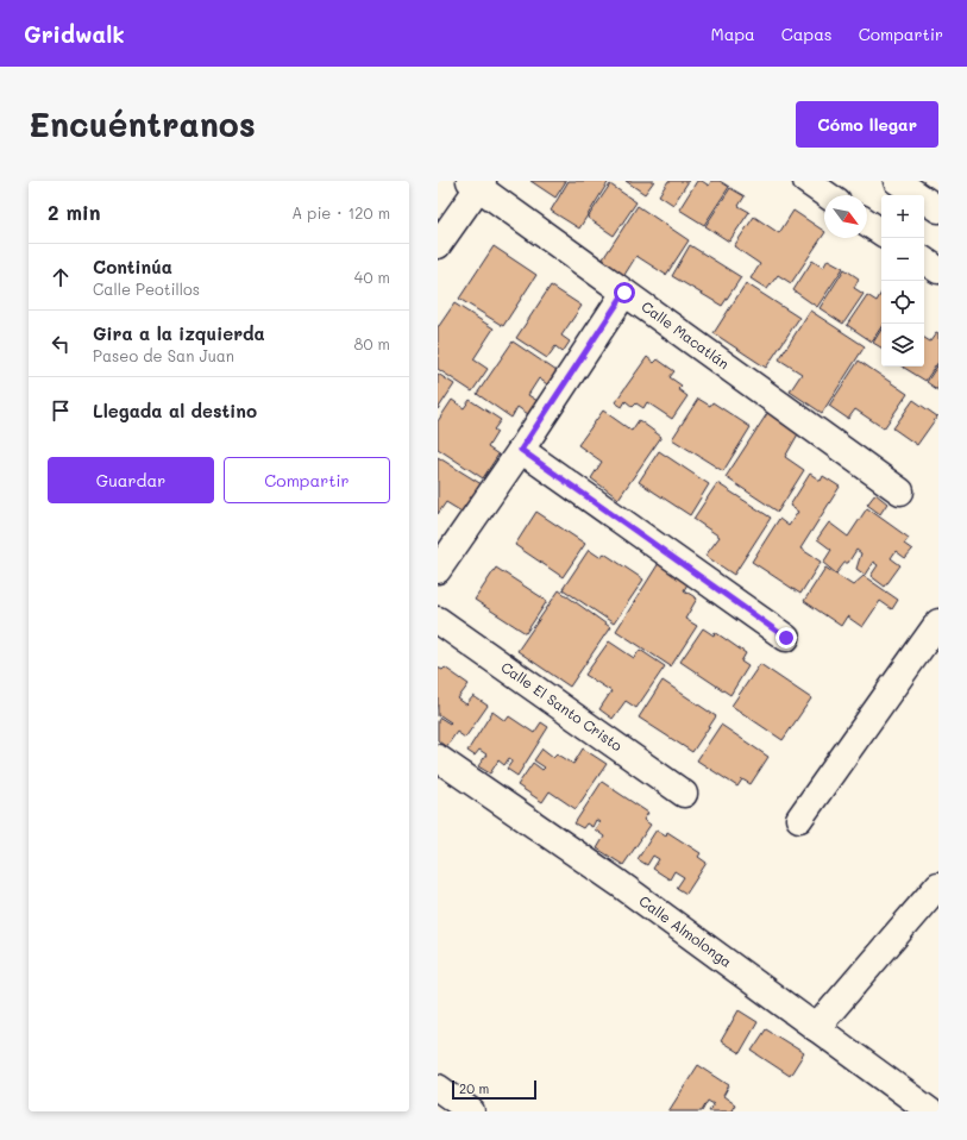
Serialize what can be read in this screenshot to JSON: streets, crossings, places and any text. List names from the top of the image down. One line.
{"streets":{"street":["Calle Macatlán","Calle El Santo Cristo","Calle Almolonga"]},"scale_bar":"20 m","north":"bottom right","page":{"header":"Gridwalk","nav":["Mapa","Capas","Compartir"],"buttons":["Cómo llegar",["Guardar","Compartir"]],"title":"Encuéntranos","heading":["2 min","A pie · 120 m"],"map_buttons":["+","−"],"list":[["Continúa","Calle Peotillos","40 m"],["Gira a la izquierda","Paseo de San Juan","80 m"],"Llegada al destino"],"scale":"20 m"}}
